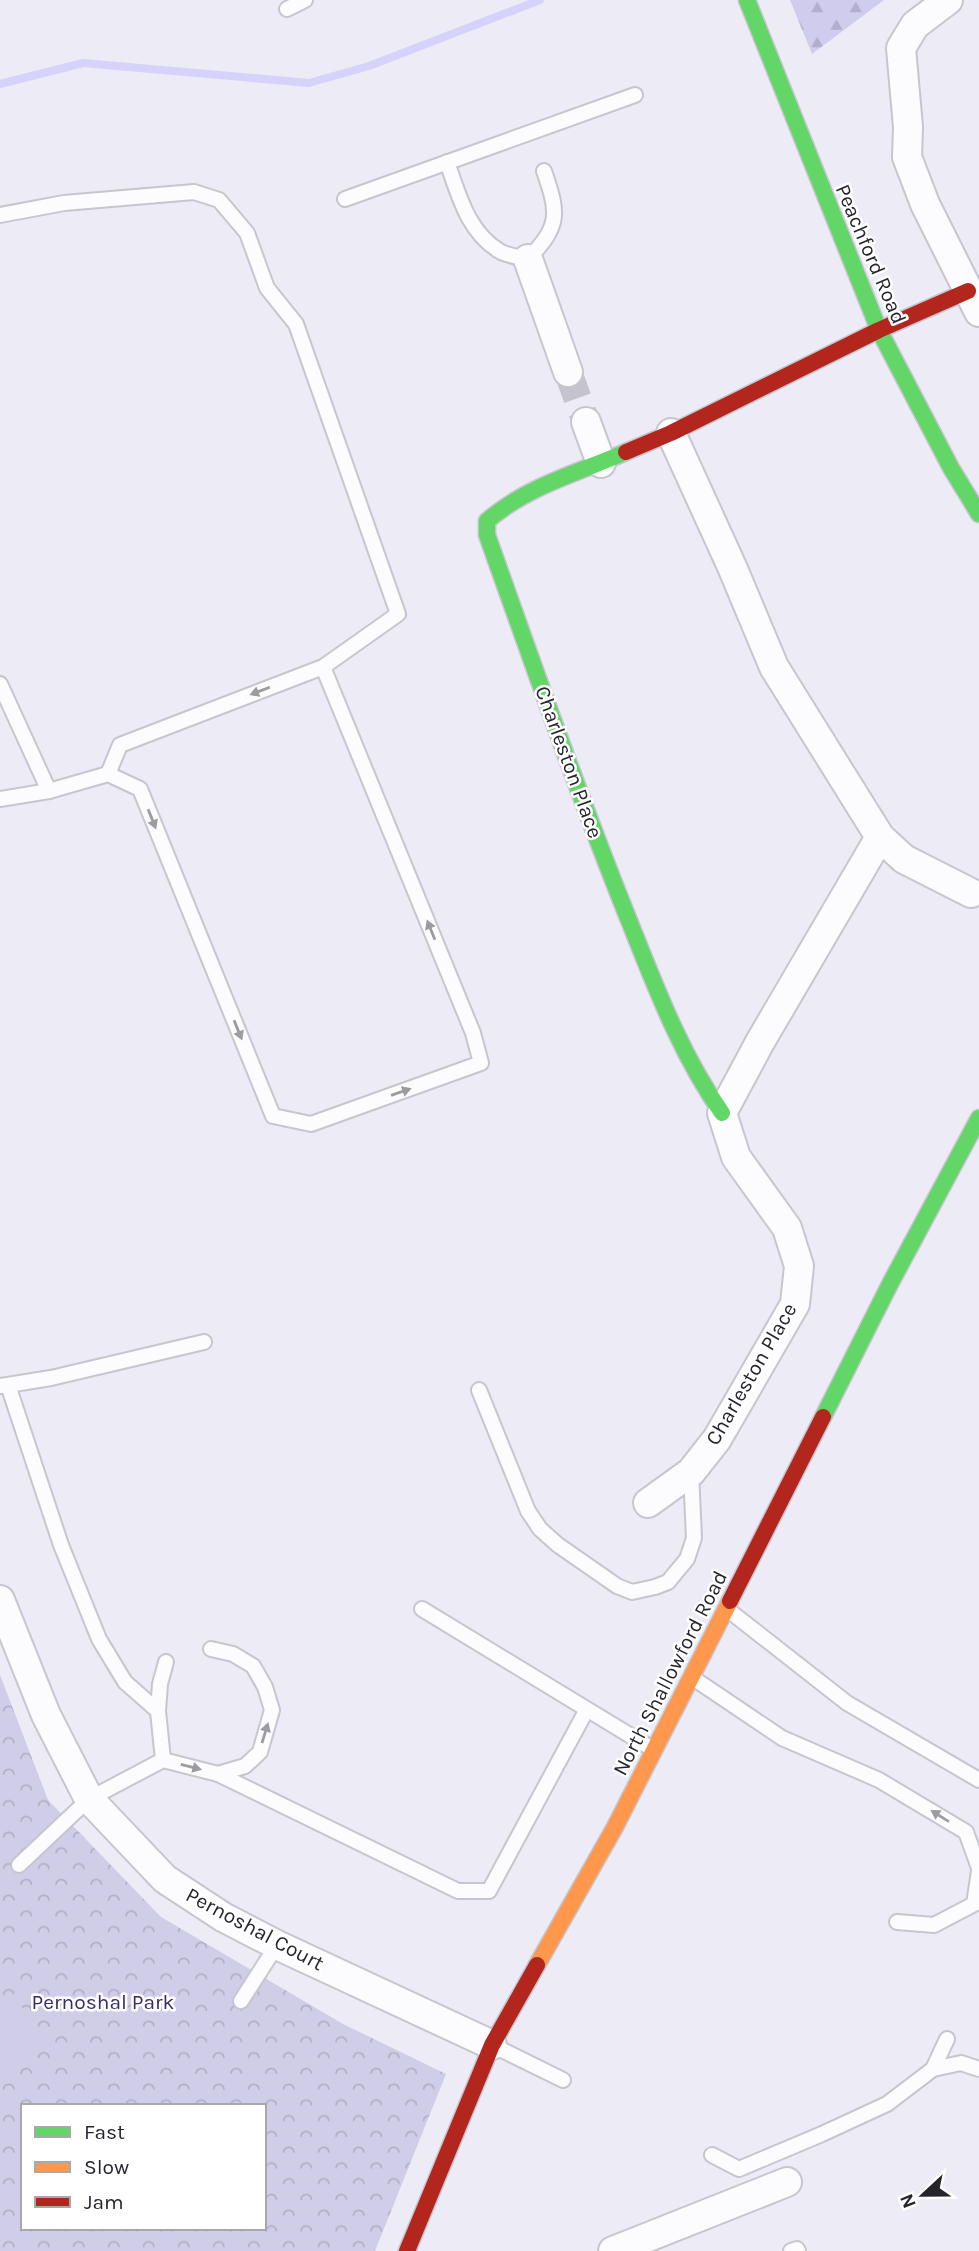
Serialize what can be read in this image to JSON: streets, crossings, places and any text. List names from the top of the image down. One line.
{"streets":{"street":["Peachford Road","Charleston Place","North Shallowford Road","Pernoshal Court"]},"crossings":[["Peachford Road","Charleston Place"],["North Shallowford Road","Pernoshal Court"]],"parks":["Pernoshal Park"],"legend":["Fast","Slow","Jam"],"north":"left"}
